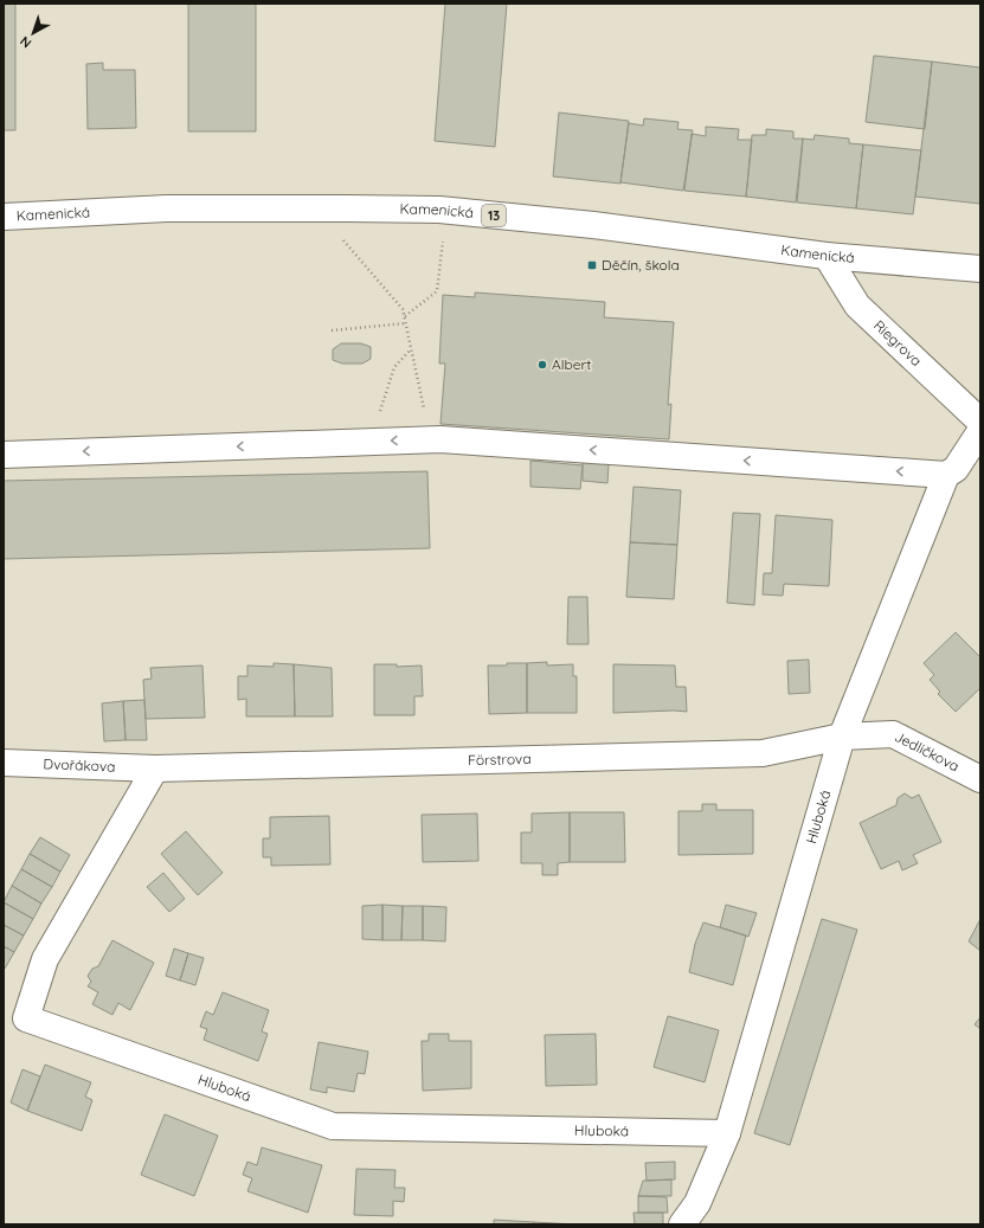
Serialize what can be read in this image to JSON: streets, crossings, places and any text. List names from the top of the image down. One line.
{"streets":{"street":["Kamenická","13","Riegrova","Jedličkova","Förstrova","Dvořákova","Hluboká"]},"crossings":[["Kamenická","Riegrova"],["Jedličkova","Förstrova"],["Jedličkova","Hluboká"],["Förstrova","Dvořákova"],["Förstrova","Hluboká"],["Dvořákova","Hluboká"]],"places":{"transit":["Děčín, škola"],"other":["Albert"]},"north":"bottom left"}
